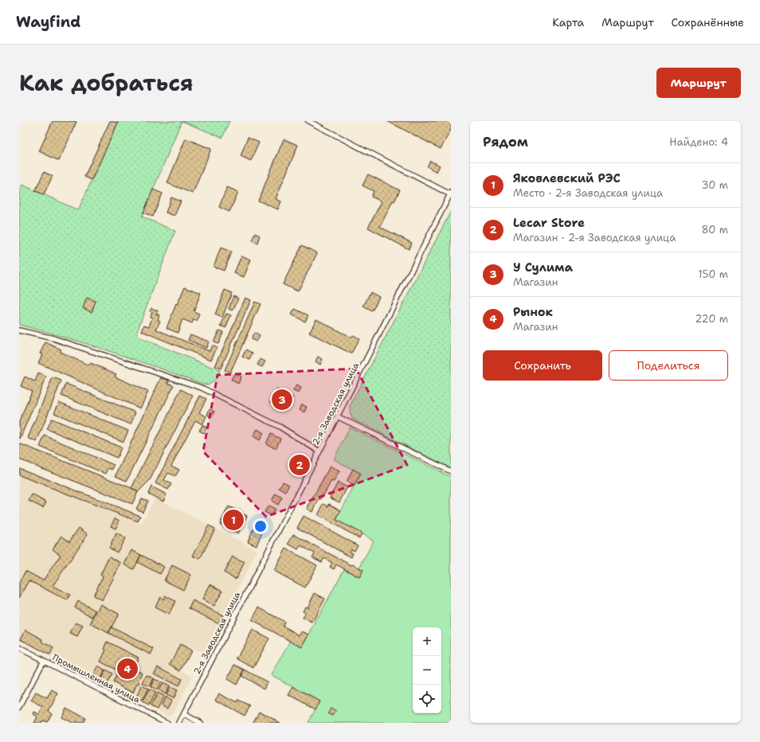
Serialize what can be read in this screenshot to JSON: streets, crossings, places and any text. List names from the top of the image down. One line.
{"streets":{"street":["2-я Заводская улица","Промышленная улица"]},"page":{"header":"Wayfind","nav":["Карта","Маршрут","Сохранённые"],"title":"Как добраться","buttons":["Маршрут",["Сохранить","Поделиться"]],"heading":["Рядом","Найдено: 4"],"list":[{"mark":"1","name":"Яковлевский РЭС","note":"Место · 2-я Заводская улица","value":"30 m"},{"mark":"2","name":"Lecar Store","note":"Магазин · 2-я Заводская улица","value":"80 m"},{"mark":"3","name":"У Сулима","note":"Магазин","value":"150 m"},{"mark":"4","name":"Рынок","note":"Магазин","value":"220 m"}],"pins":["3","2","1","4"],"map_buttons":["+","−"]}}
